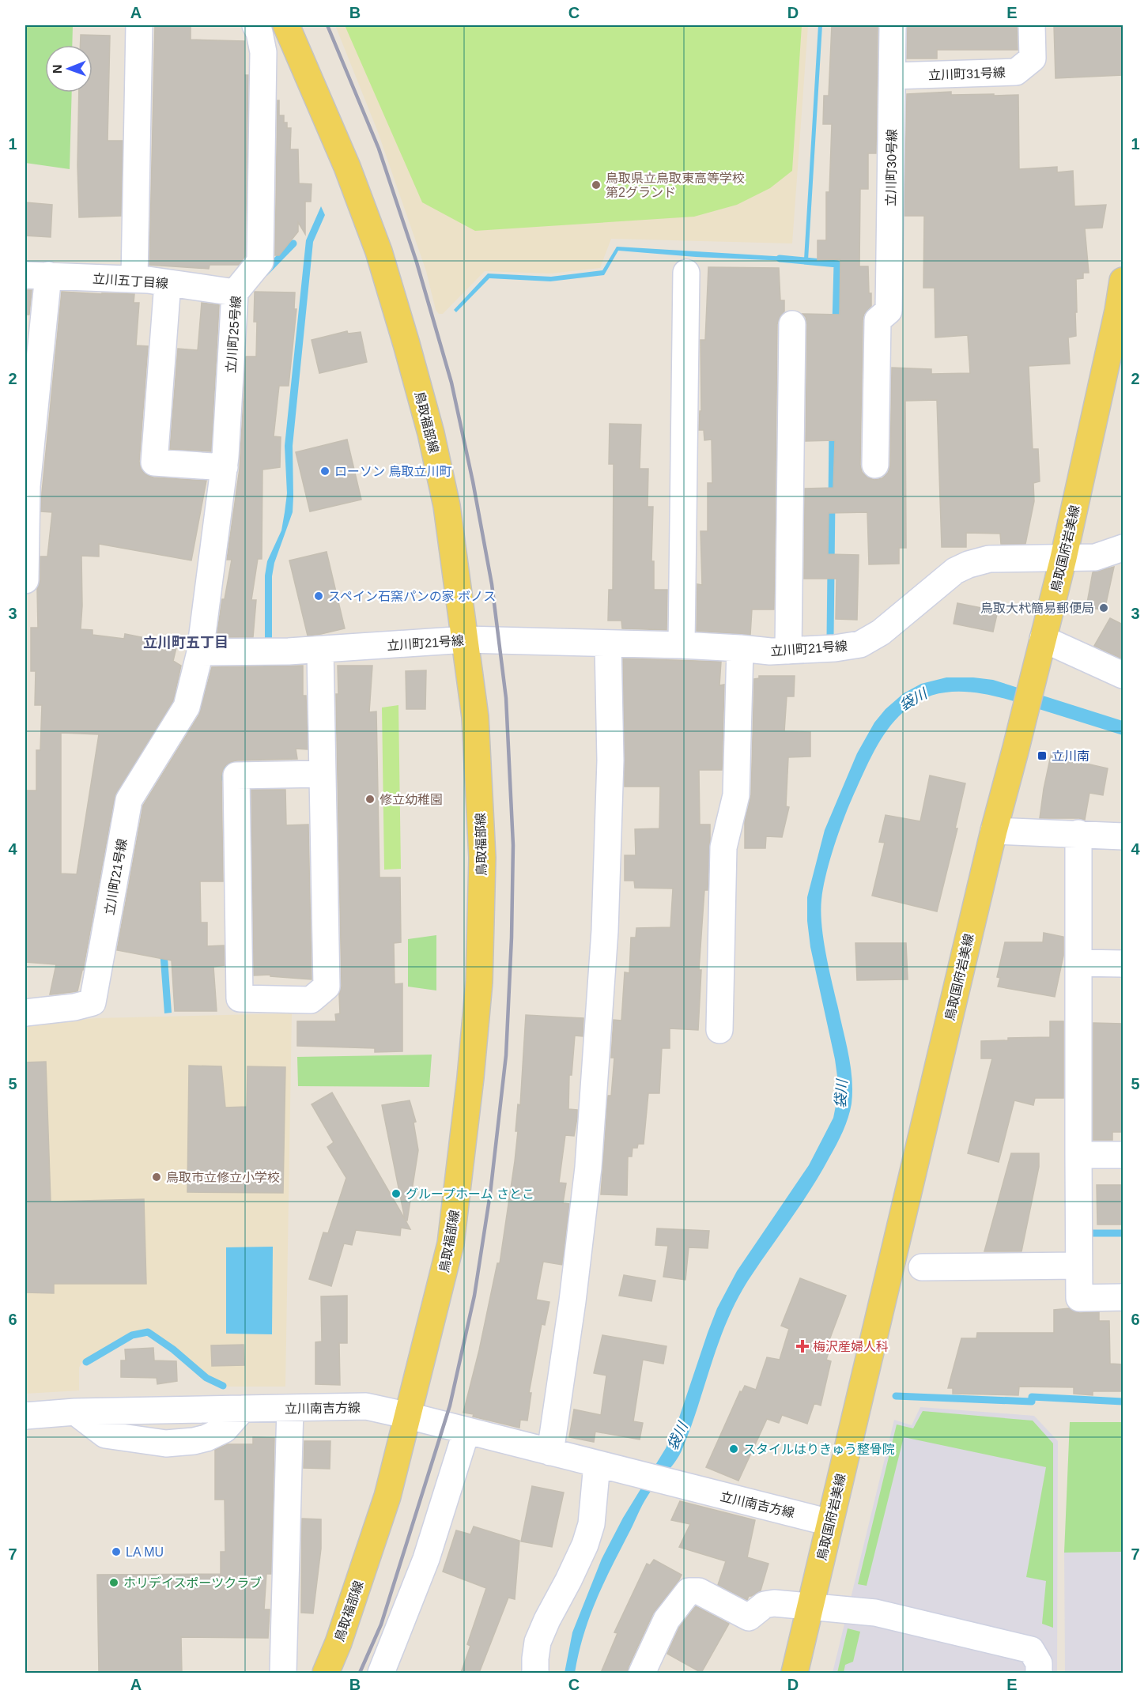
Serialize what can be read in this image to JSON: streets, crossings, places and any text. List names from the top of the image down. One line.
{"streets":{"main road":["鳥取福部線","鳥取国府岩美線"],"street":["立川町31号線","立川町30号線","立川五丁目線","立川町25号線","立川町21号線","立川南吉方線"]},"crossings":[["立川町31号線","立川町30号線"],["立川五丁目線","立川町25号線"],["立川町25号線","立川町21号線"],["鳥取福部線","立川町21号線"],["鳥取福部線","立川南吉方線"],["鳥取国府岩美線","立川町21号線"],["鳥取国府岩美線","立川南吉方線"]],"districts":["立川町五丁目"],"water":["袋川"],"places":{"other":["鳥取県立鳥取東高等学校 第2グランド","ローソン 鳥取立川町","スペイン石窯パンの家 ボノス","鳥取大杙簡易郵便局","修立幼稚園","鳥取市立修立小学校","グループホーム さとこ","スタイルはりきゅう整骨院","LA MU","ホリデイスポーツクラブ"],"transit":["立川南"],"health":["梅沢産婦人科"]},"north":"left","grid":{"columns":["A","B","C","D","E"],"rows":["1","2","3","4","5","6","7"]}}
